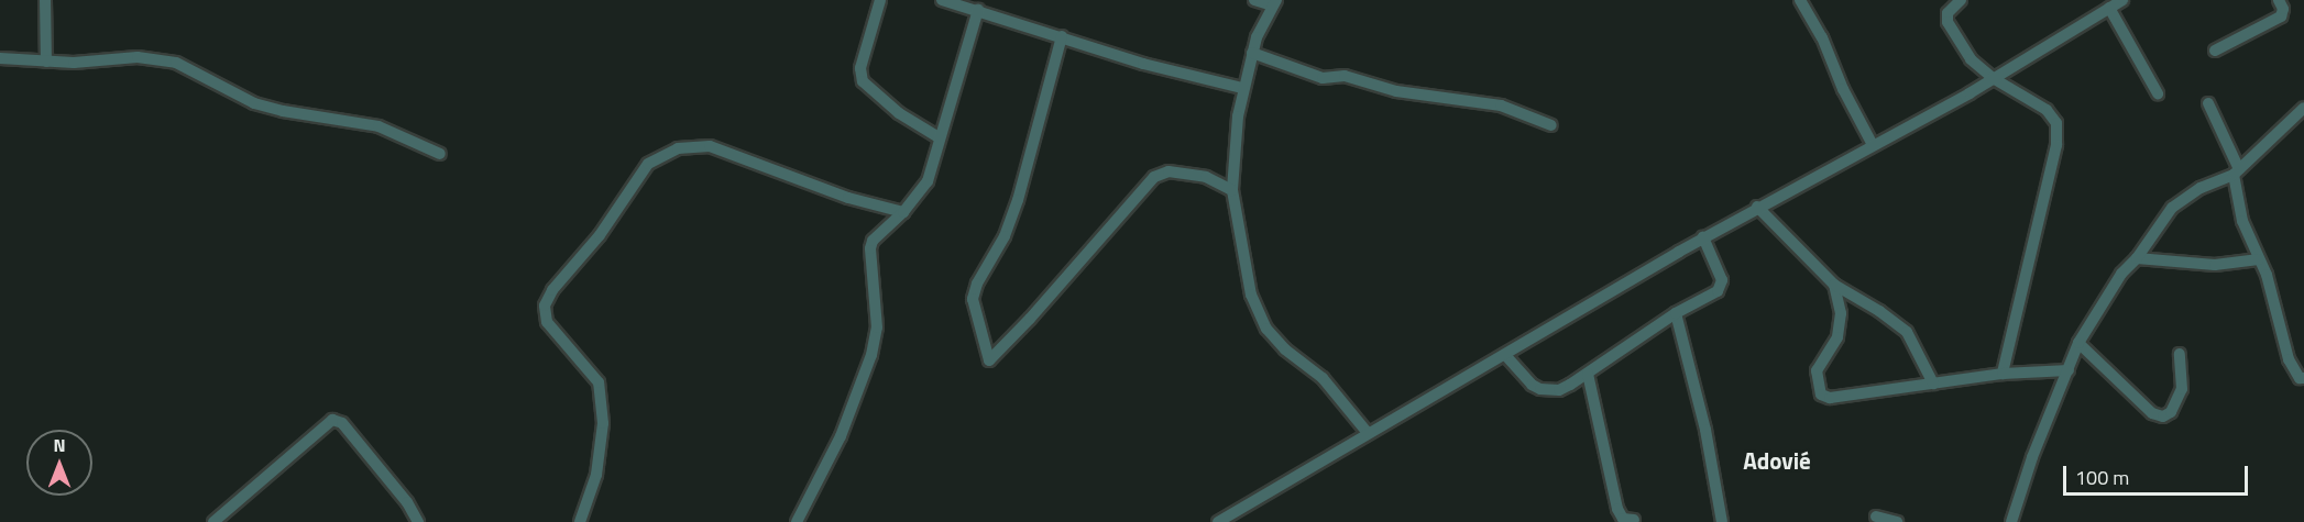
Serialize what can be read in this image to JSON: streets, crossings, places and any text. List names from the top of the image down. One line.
{"districts":["Adovié"],"scale_bar":"100 m","north":"top"}
